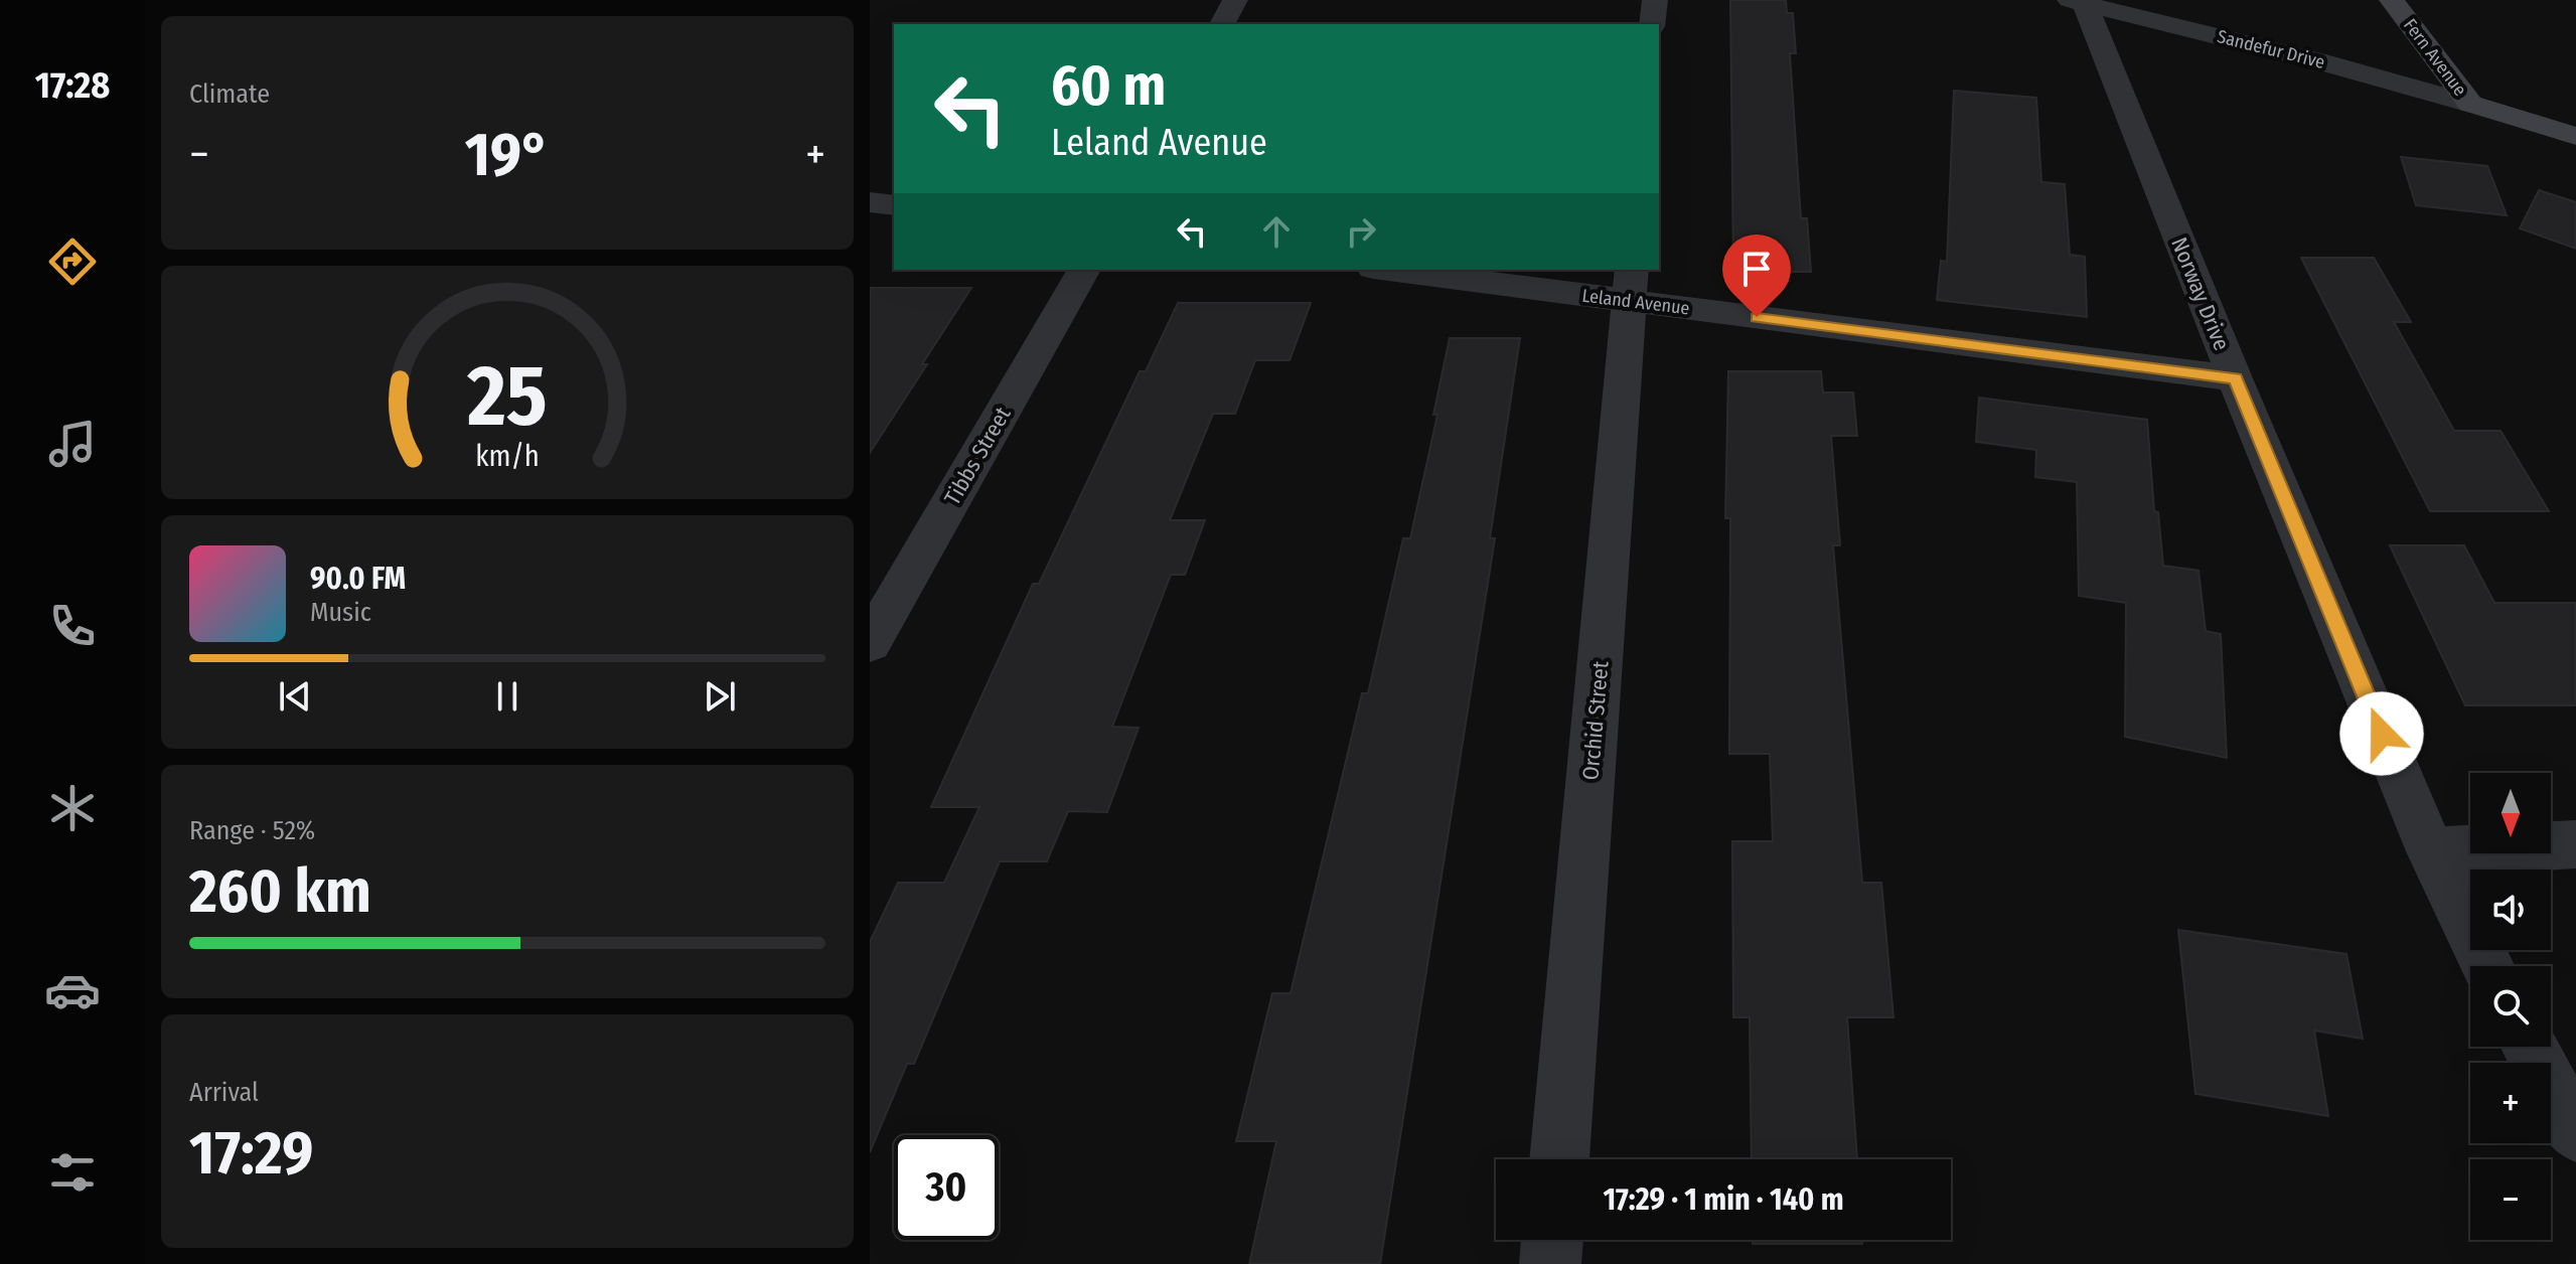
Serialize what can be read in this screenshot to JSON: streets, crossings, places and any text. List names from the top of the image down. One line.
{"streets":{"street":["Sandefur Drive","Fern Avenue","Norway Drive","Leland Avenue","Tibbs Street","Orchid Street"]},"crossings":[["Sandefur Drive","Fern Avenue"],["Sandefur Drive","Norway Drive"],["Norway Drive","Leland Avenue"],["Leland Avenue","Orchid Street"]],"north":"bottom","page":{"tabs":"17:28","tile":["Climate",["Range · 52%","260 km"],["Arrival","17:29"]],"turn":["60 m","Leland Avenue"],"heat":["−","19°","+"],"song":["90.0 FM","Music"],"map_buttons":["+","−"],"limit":"30","trip":"17:29 · 1 min · 140 m","gauge":["25","km/h"]}}
